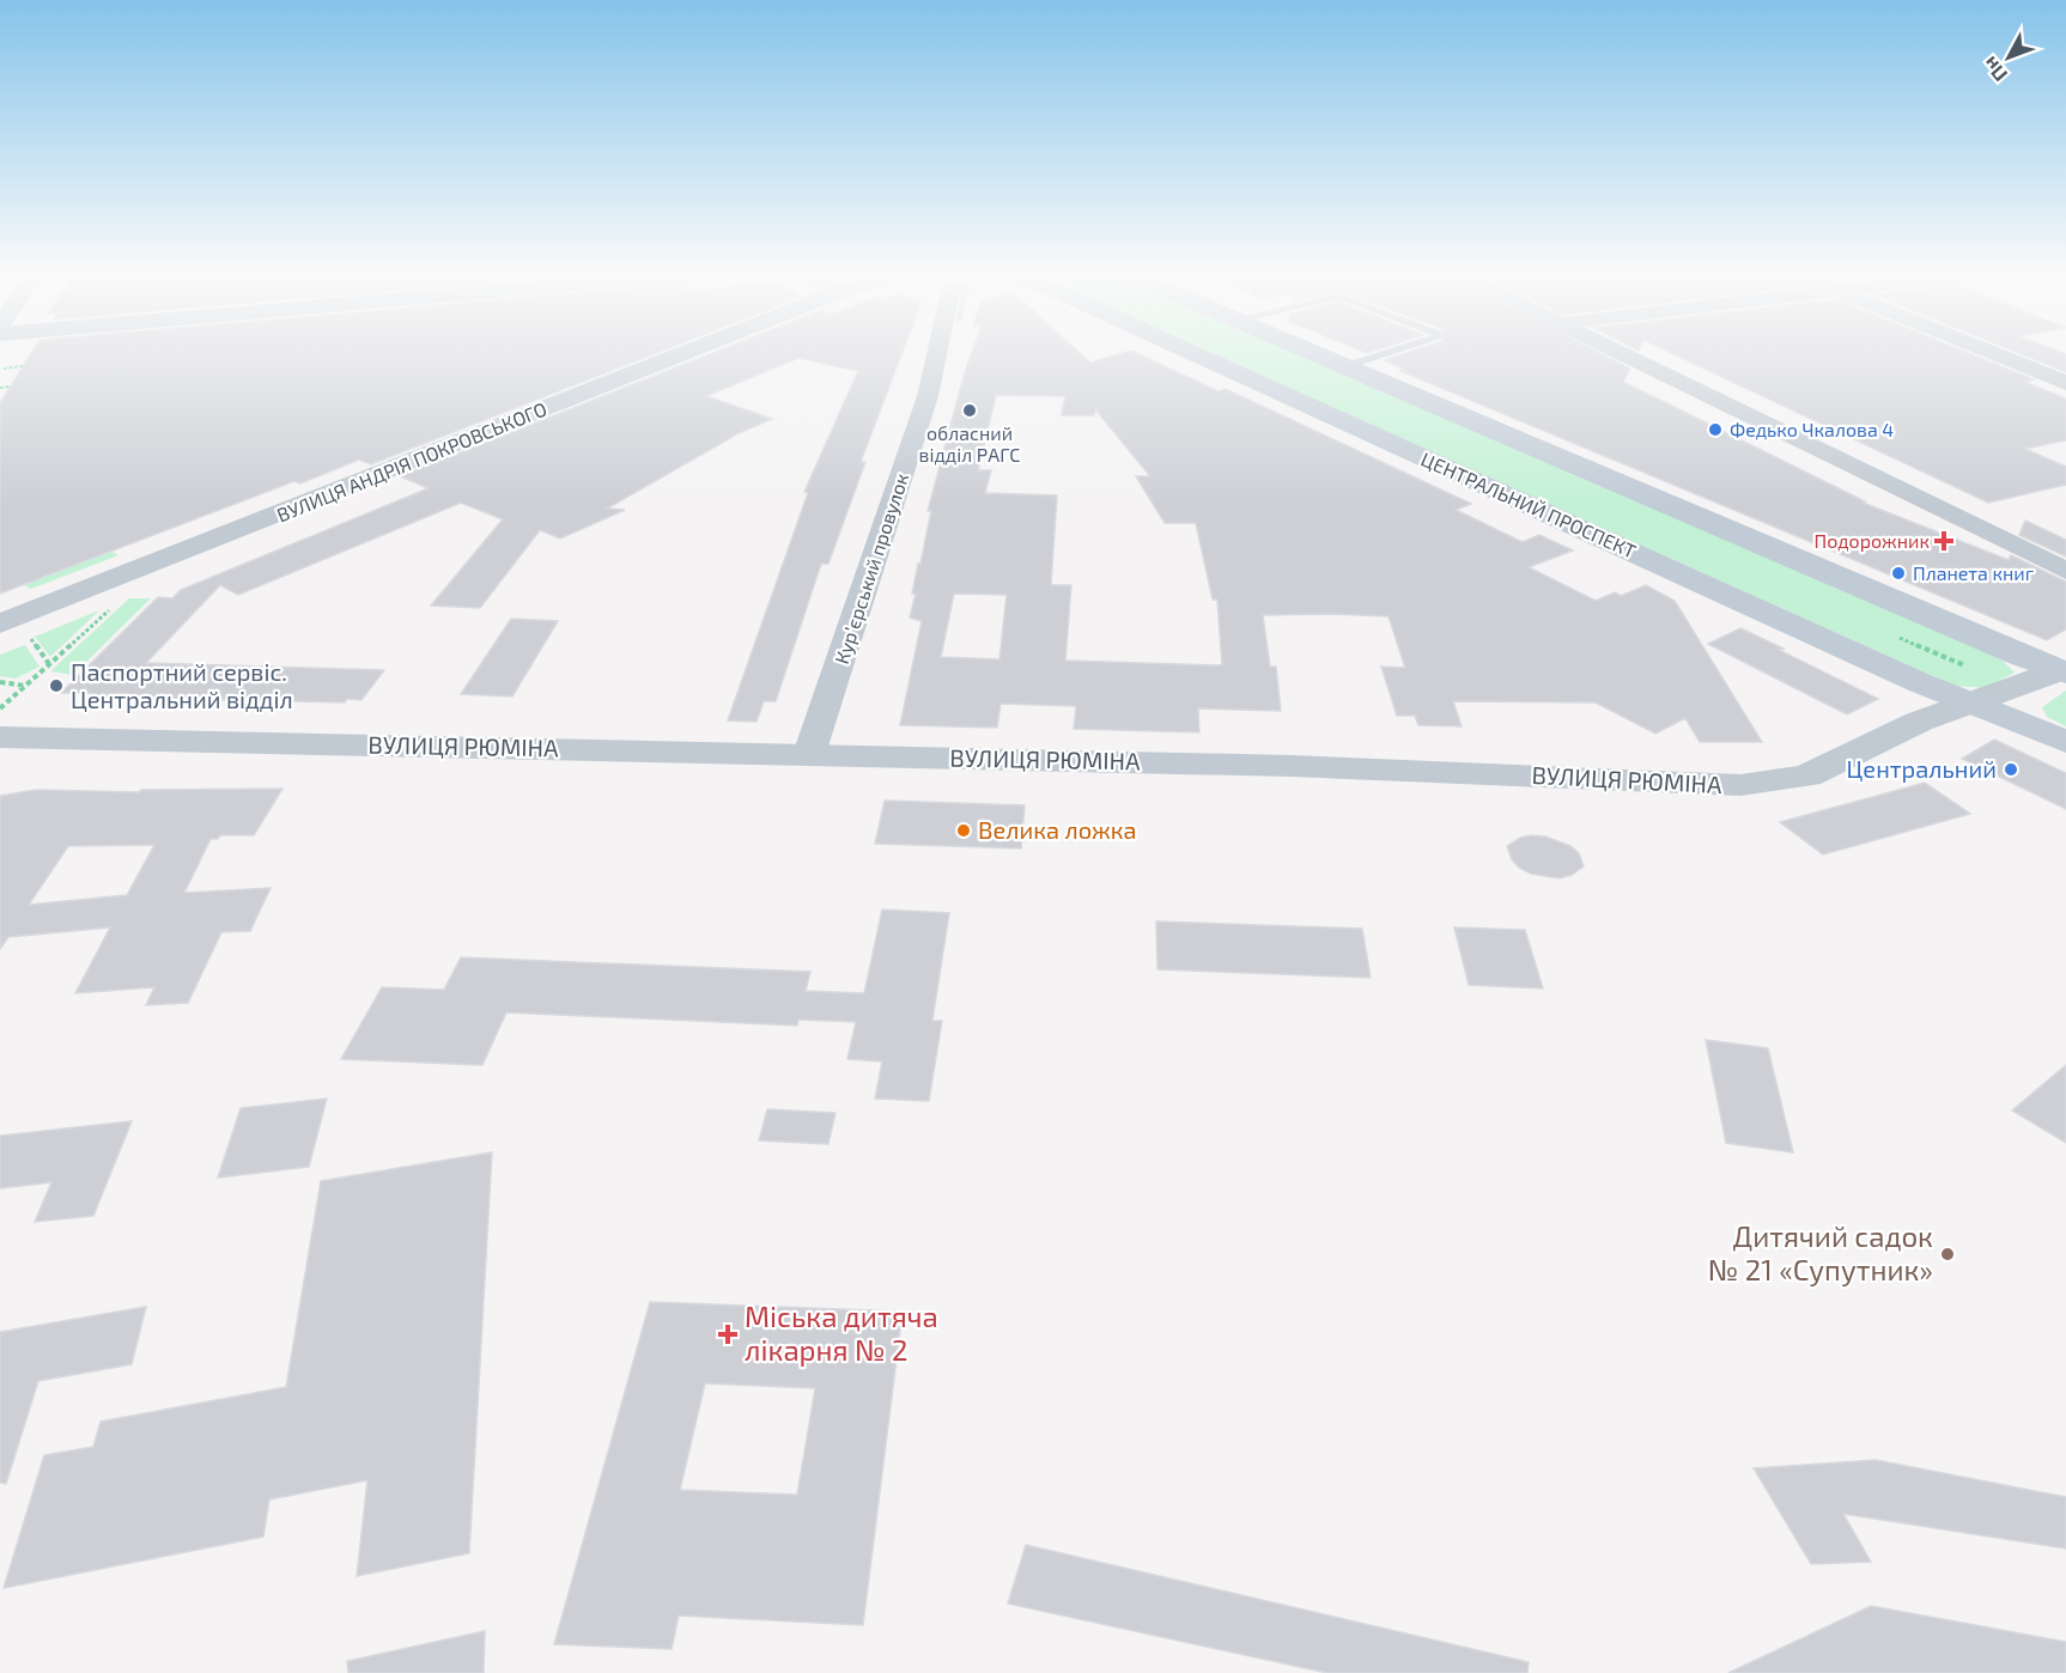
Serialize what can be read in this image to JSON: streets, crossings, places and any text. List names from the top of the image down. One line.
{"streets":{"main road":["ЦЕНТРАЛЬНИЙ ПРОСПЕКТ"],"street":["ВУЛИЦЯ АНДРІЯ ПОКРОВСЬКОГО","Курʼєрський провулок","ВУЛИЦЯ РЮМІНА"]},"crossings":[["ЦЕНТРАЛЬНИЙ ПРОСПЕКТ","ВУЛИЦЯ РЮМІНА"],["Курʼєрський провулок","ВУЛИЦЯ РЮМІНА"]],"places":{"other":["обласний відділ РАГС","Федько Чкалова 4","Планета книг","Паспортний сервіс. Центральний відділ","Центральний","Велика ложка","Дитячий садок № 21 «Супутник»"],"health":["Подорожник","Міська дитяча лікарня № 2"]},"north":"bottom left"}
